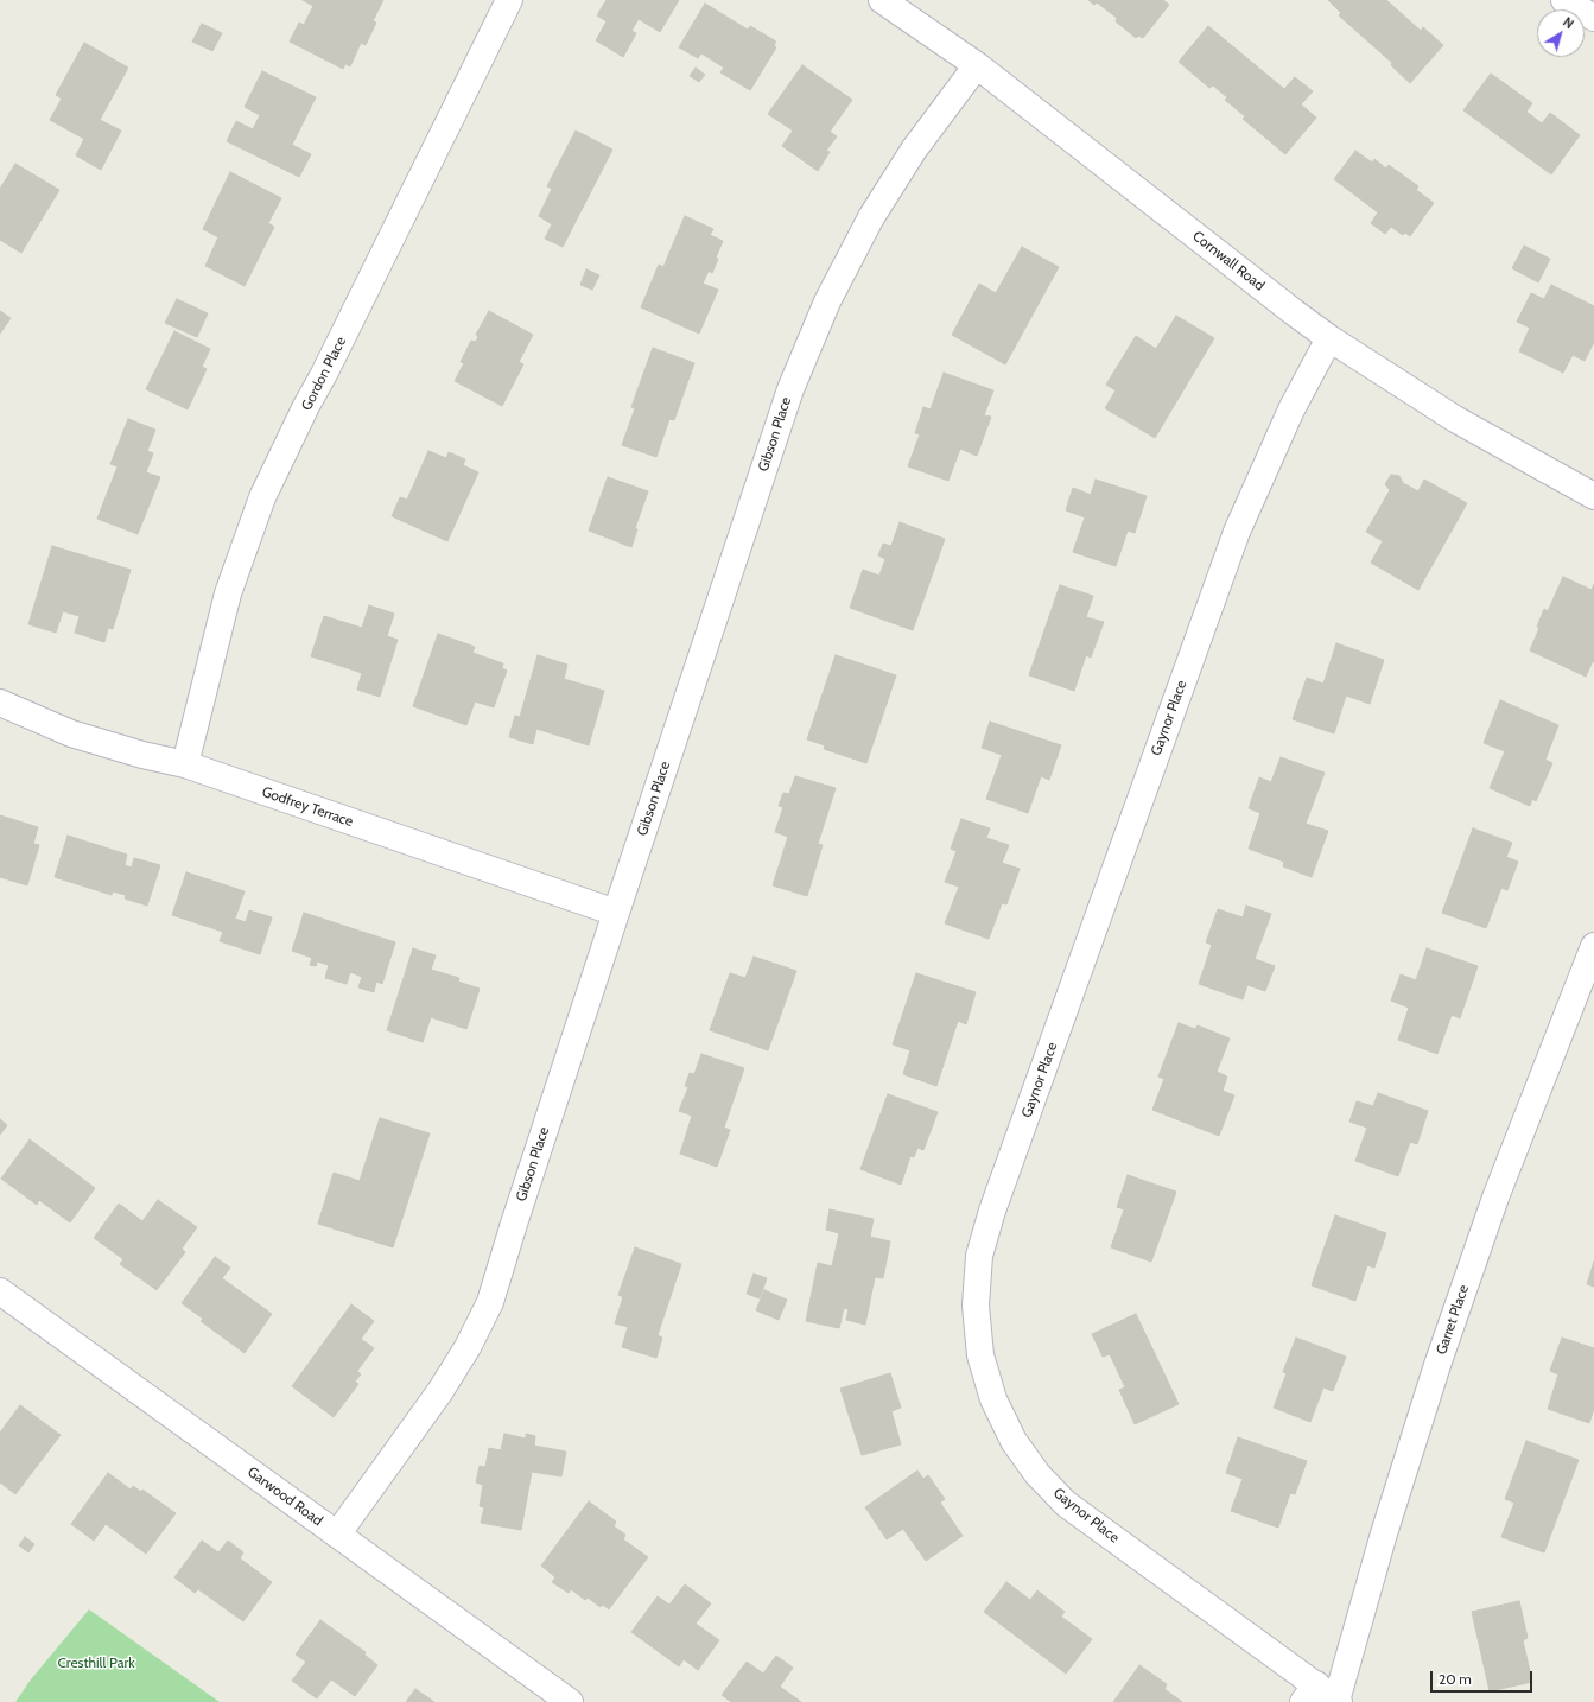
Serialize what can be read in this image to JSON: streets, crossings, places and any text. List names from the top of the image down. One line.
{"streets":{"street":["Cornwall Road","Gordon Place","Gibson Place","Gaynor Place","Godfrey Terrace","Garret Place","Garwood Road"]},"crossings":[["Cornwall Road","Gibson Place"],["Cornwall Road","Gaynor Place"],["Gordon Place","Godfrey Terrace"],["Gibson Place","Godfrey Terrace"],["Gibson Place","Garwood Road"],["Gaynor Place","Garret Place"]],"parks":["Cresthill Park"],"scale_bar":"20 m","north":"top right"}
